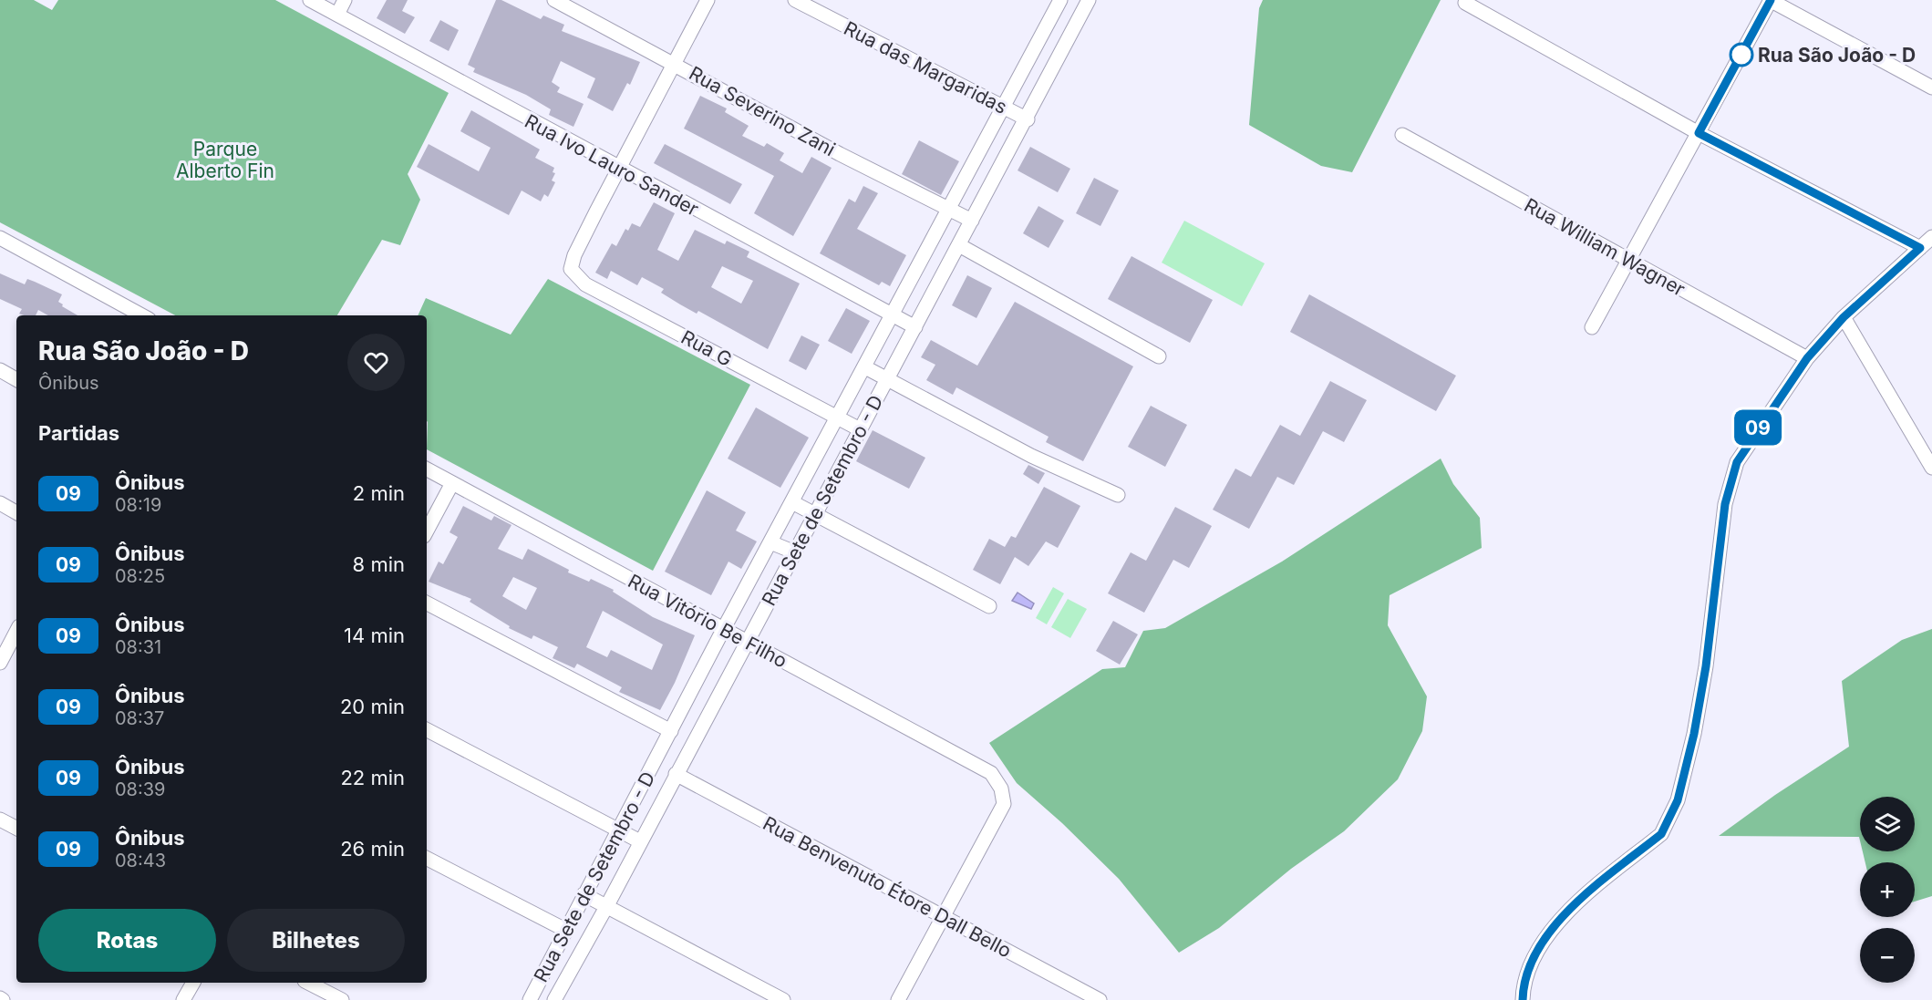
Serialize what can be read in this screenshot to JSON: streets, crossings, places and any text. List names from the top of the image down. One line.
{"streets":{"street":["Rua das Margaridas","Rua Severino Zani","Rua Ivo Lauro Sander","Rua William Wagner","Rua G","Rua Sete de Setembro - D","Rua Vitório Be Filho","Rua Benvenuto Étore Dall Bello"]},"crossings":[["Rua das Margaridas","Rua Sete de Setembro - D"],["Rua Severino Zani","Rua Sete de Setembro - D"],["Rua Ivo Lauro Sander","Rua G"],["Rua Ivo Lauro Sander","Rua Sete de Setembro - D"],["Rua G","Rua Sete de Setembro - D"],["Rua Sete de Setembro - D","Rua Vitório Be Filho"],["Rua Sete de Setembro - D","Rua Benvenuto Étore Dall Bello"],["Rua Vitório Be Filho","Rua Benvenuto Étore Dall Bello"]],"parks":["Parque Alberto Fin"],"places":["Rua São João - D"],"lines":["bus line 09"],"page":{"on_map":"09","heading":[["Rua São João - D","Ônibus"],"Partidas"],"list":[{"mark":"09","name":"Ônibus","note":"08:19","value":"2 min"},{"mark":"09","name":"Ônibus","note":"08:25","value":"8 min"},{"mark":"09","name":"Ônibus","note":"08:31","value":"14 min"},{"mark":"09","name":"Ônibus","note":"08:37","value":"20 min"},{"mark":"09","name":"Ônibus","note":"08:39","value":"22 min"},{"mark":"09","name":"Ônibus","note":"08:43","value":"26 min"}],"map_buttons":["+","−"],"buttons":["Rotas","Bilhetes"]}}
